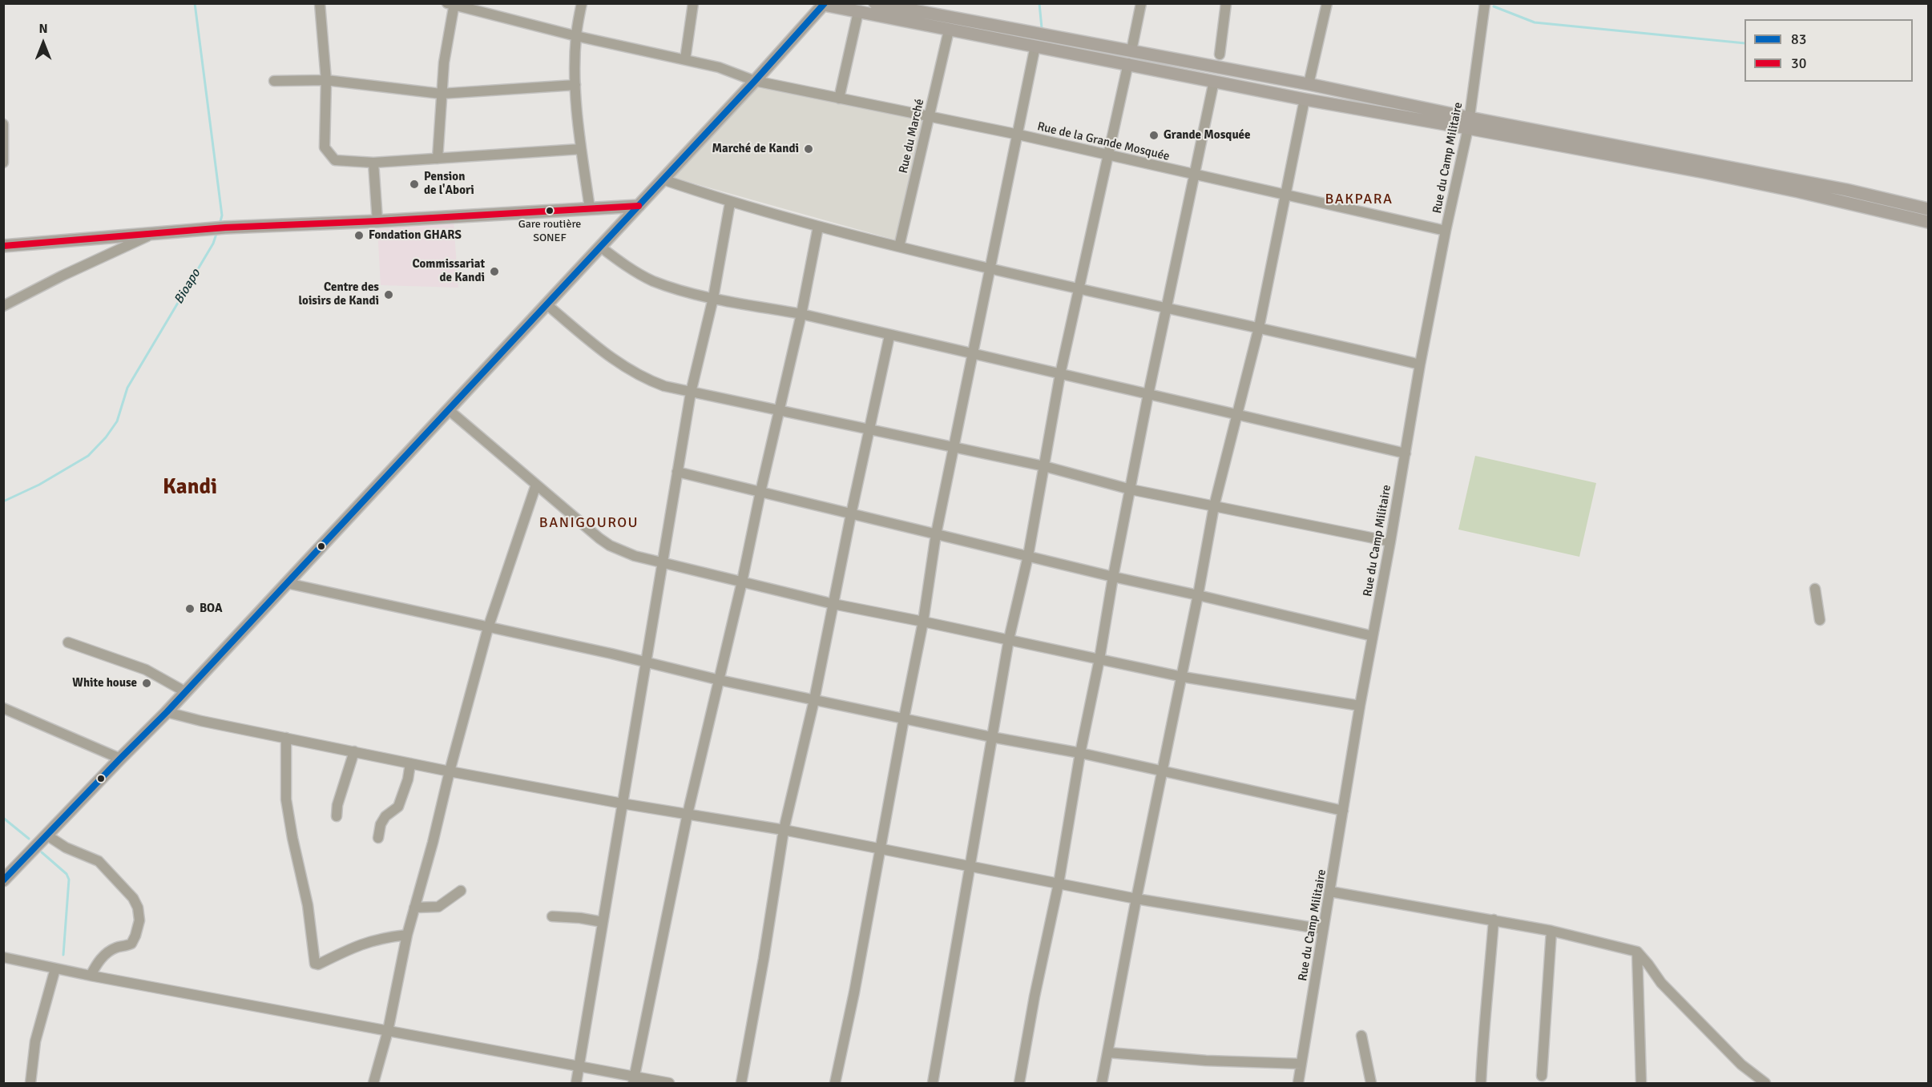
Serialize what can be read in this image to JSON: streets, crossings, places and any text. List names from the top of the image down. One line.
{"streets":{"street":["Rue du Marché","Rue de la Grande Mosquée","Rue du Camp Militaire"]},"crossings":[["Rue du Marché","Rue de la Grande Mosquée"],["Rue de la Grande Mosquée","Rue du Camp Militaire"]],"districts":["BAKPARA","Kandi","BANIGOUROU"],"water":["Bioapo"],"places":["Grande Mosquée","Marché de Kandi","Pension de l'Abori","Gare routière SONEF","Fondation GHARS","Commissariat de Kandi","Centre des loisirs de Kandi","BOA","White house"],"lines":["transit line 83","transit line 30"],"legend":["83","30"],"north":"top"}
